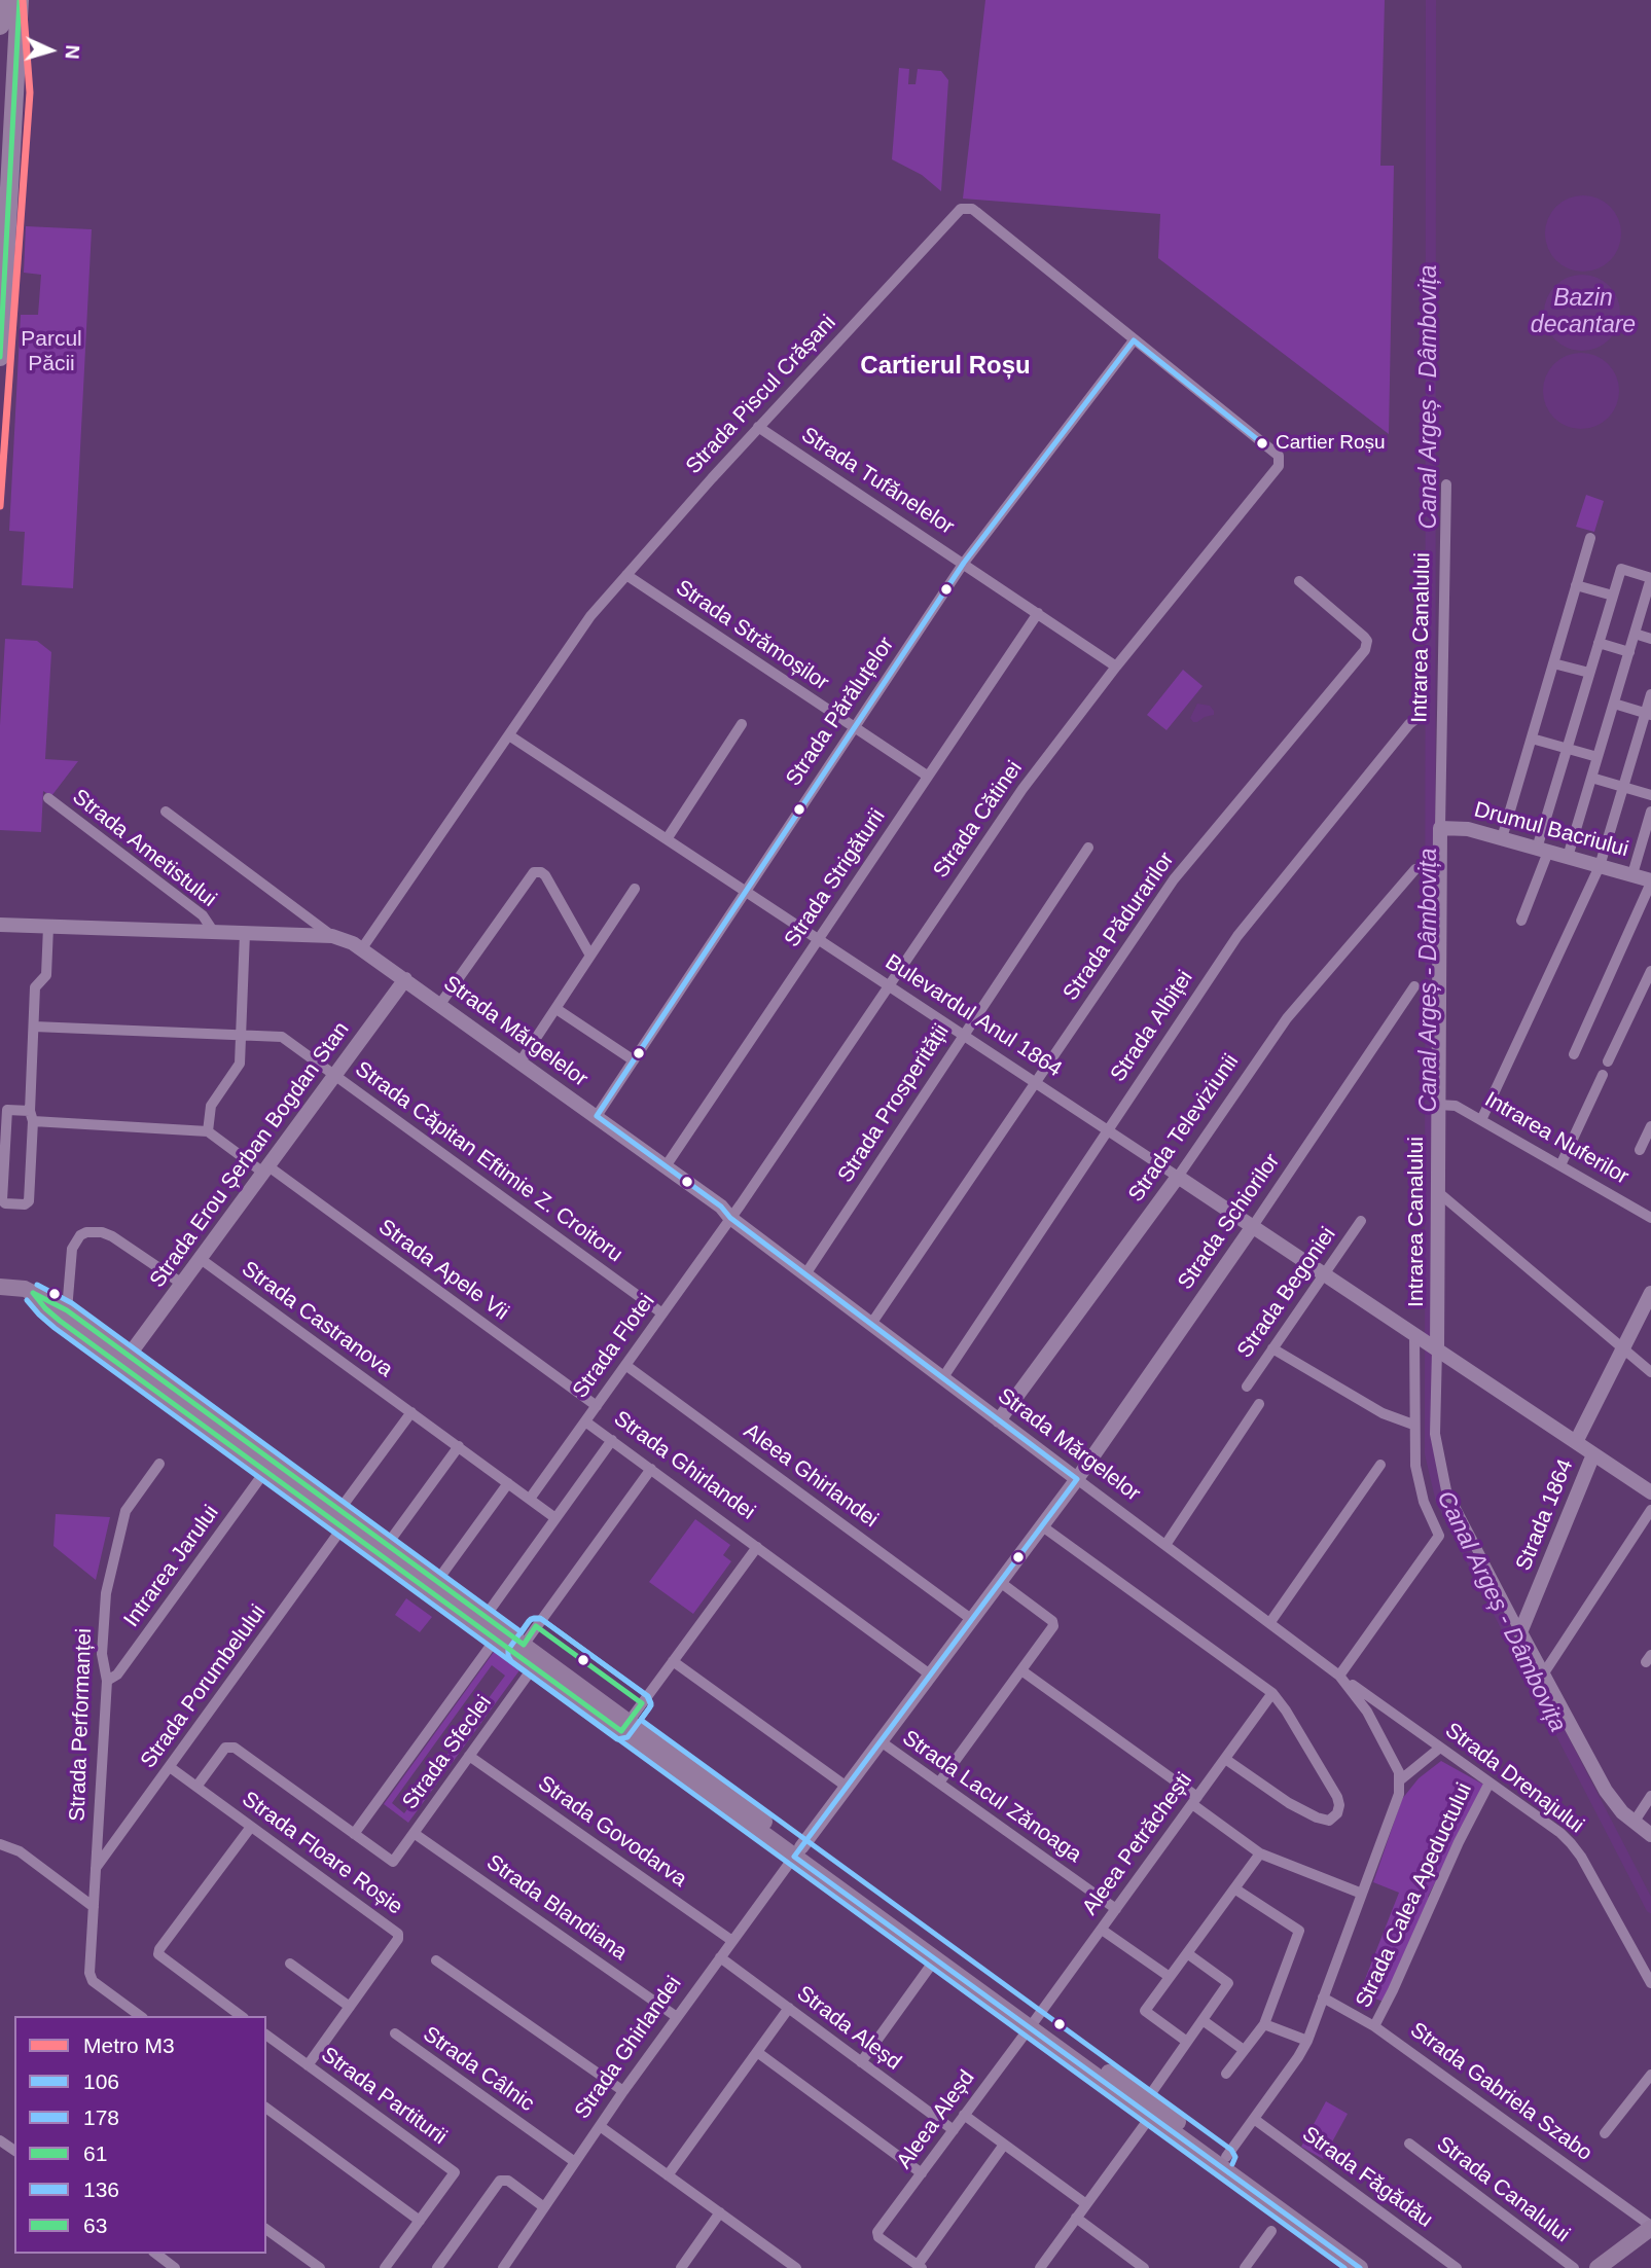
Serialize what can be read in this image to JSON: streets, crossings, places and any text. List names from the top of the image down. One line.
{"streets":{"street":["Strada Piscul Crășani","Strada Tufănelelor","Strada Strămoșilor","Intrarea Canalului","Strada Părăluțelor","Strada Cătinei","Drumul Bacriului","Strada Ametistului","Strada Strigăturii","Strada Pădurarilor","Bulevardul Anul 1864","Strada Albiței","Strada Mărgelelor","Strada Prosperității","Strada Televiziunii","Intrarea Nuferilor","Strada Erou Șerban Bogdan Stan","Strada Căpitan Eftimie Z. Croitoru","Strada Schiorilor","Strada Apele Vii","Strada Begoniei","Strada Castranova","Strada Flotei","Strada Ghirlandei","Aleea Ghirlandei","Strada 1864","Intrarea Jarului","Strada Porumbelului","Strada Performanței","Strada Sfeclei","Strada Drenajului","Strada Lacul Zănoaga","Strada Govodarva","Aleea Petrăchești","Strada Floare Roșie","Strada Calea Apeductului","Strada Blandiana","Strada Aleșd","Strada Câlnic","Strada Gabriela Szabo","Strada Partiturii","Aleea Aleșd","Strada Făgădău","Strada Canalului"]},"crossings":[["Strada Piscul Crășani","Strada Tufănelelor"],["Strada Piscul Crășani","Strada Strămoșilor"],["Strada Piscul Crășani","Strada Părăluțelor"],["Strada Piscul Crășani","Strada Cătinei"],["Strada Piscul Crășani","Bulevardul Anul 1864"],["Strada Piscul Crășani","Strada Mărgelelor"],["Strada Tufănelelor","Strada Părăluțelor"],["Strada Tufănelelor","Strada Cătinei"],["Strada Tufănelelor","Strada Strigăturii"],["Strada Strămoșilor","Strada Părăluțelor"],["Strada Strămoșilor","Strada Strigăturii"],["Intrarea Canalului","Drumul Bacriului"],["Intrarea Canalului","Intrarea Nuferilor"],["Intrarea Canalului","Strada 1864"],["Strada Părăluțelor","Bulevardul Anul 1864"],["Strada Părăluțelor","Strada Mărgelelor"],["Strada Cătinei","Bulevardul Anul 1864"],["Strada Cătinei","Strada Mărgelelor"],["Strada Cătinei","Strada Flotei"],["Strada Ametistului","Strada Mărgelelor"],["Strada Strigăturii","Bulevardul Anul 1864"],["Strada Strigăturii","Strada Mărgelelor"],["Strada Pădurarilor","Bulevardul Anul 1864"],["Strada Pădurarilor","Strada Mărgelelor"],["Bulevardul Anul 1864","Strada Albiței"],["Bulevardul Anul 1864","Strada Prosperității"],["Bulevardul Anul 1864","Strada Televiziunii"],["Bulevardul Anul 1864","Strada Schiorilor"],["Bulevardul Anul 1864","Strada Begoniei"],["Bulevardul Anul 1864","Strada 1864"],["Strada Albiței","Strada Mărgelelor"],["Strada Mărgelelor","Strada Prosperității"],["Strada Mărgelelor","Strada Televiziunii"],["Strada Mărgelelor","Strada Erou Șerban Bogdan Stan"],["Strada Mărgelelor","Strada Schiorilor"],["Strada Mărgelelor","Strada Flotei"],["Strada Mărgelelor","Strada Ghirlandei"],["Strada Mărgelelor","Strada Drenajului"],["Strada Erou Șerban Bogdan Stan","Strada Căpitan Eftimie Z. Croitoru"],["Strada Erou Șerban Bogdan Stan","Strada Apele Vii"],["Strada Erou Șerban Bogdan Stan","Strada Castranova"],["Strada Căpitan Eftimie Z. Croitoru","Strada Flotei"],["Strada Schiorilor","Strada Ghirlandei"],["Strada Apele Vii","Strada Flotei"],["Strada Castranova","Strada Flotei"],["Strada Flotei","Strada Ghirlandei"],["Strada Flotei","Aleea Ghirlandei"],["Strada Ghirlandei","Aleea Ghirlandei"],["Strada Ghirlandei","Strada Lacul Zănoaga"],["Strada Ghirlandei","Strada Govodarva"],["Strada Ghirlandei","Strada Blandiana"],["Strada Ghirlandei","Strada Aleșd"],["Strada Ghirlandei","Strada Câlnic"],["Intrarea Jarului","Strada Performanței"],["Strada Porumbelului","Strada Performanței"],["Strada Porumbelului","Strada Floare Roșie"],["Strada Sfeclei","Strada Govodarva"],["Strada Sfeclei","Strada Floare Roșie"],["Strada Sfeclei","Strada Blandiana"],["Strada Drenajului","Strada Calea Apeductului"],["Strada Lacul Zănoaga","Aleea Petrăchești"],["Aleea Petrăchești","Aleea Aleșd"],["Strada Floare Roșie","Strada Partiturii"],["Strada Calea Apeductului","Strada Gabriela Szabo"],["Strada Aleșd","Aleea Aleșd"]],"districts":["Cartierul Roșu"],"water":["Bazin decantare","Canal Argeș - Dâmbovița"],"parks":["Parcul Păcii"],"places":["Cartier Roșu"],"lines":["metro line M3","transit line 63","transit line 106","transit line 136","transit line 61","transit line 178"],"legend":["Metro M3","106","178","61","136","63"],"north":"right"}
